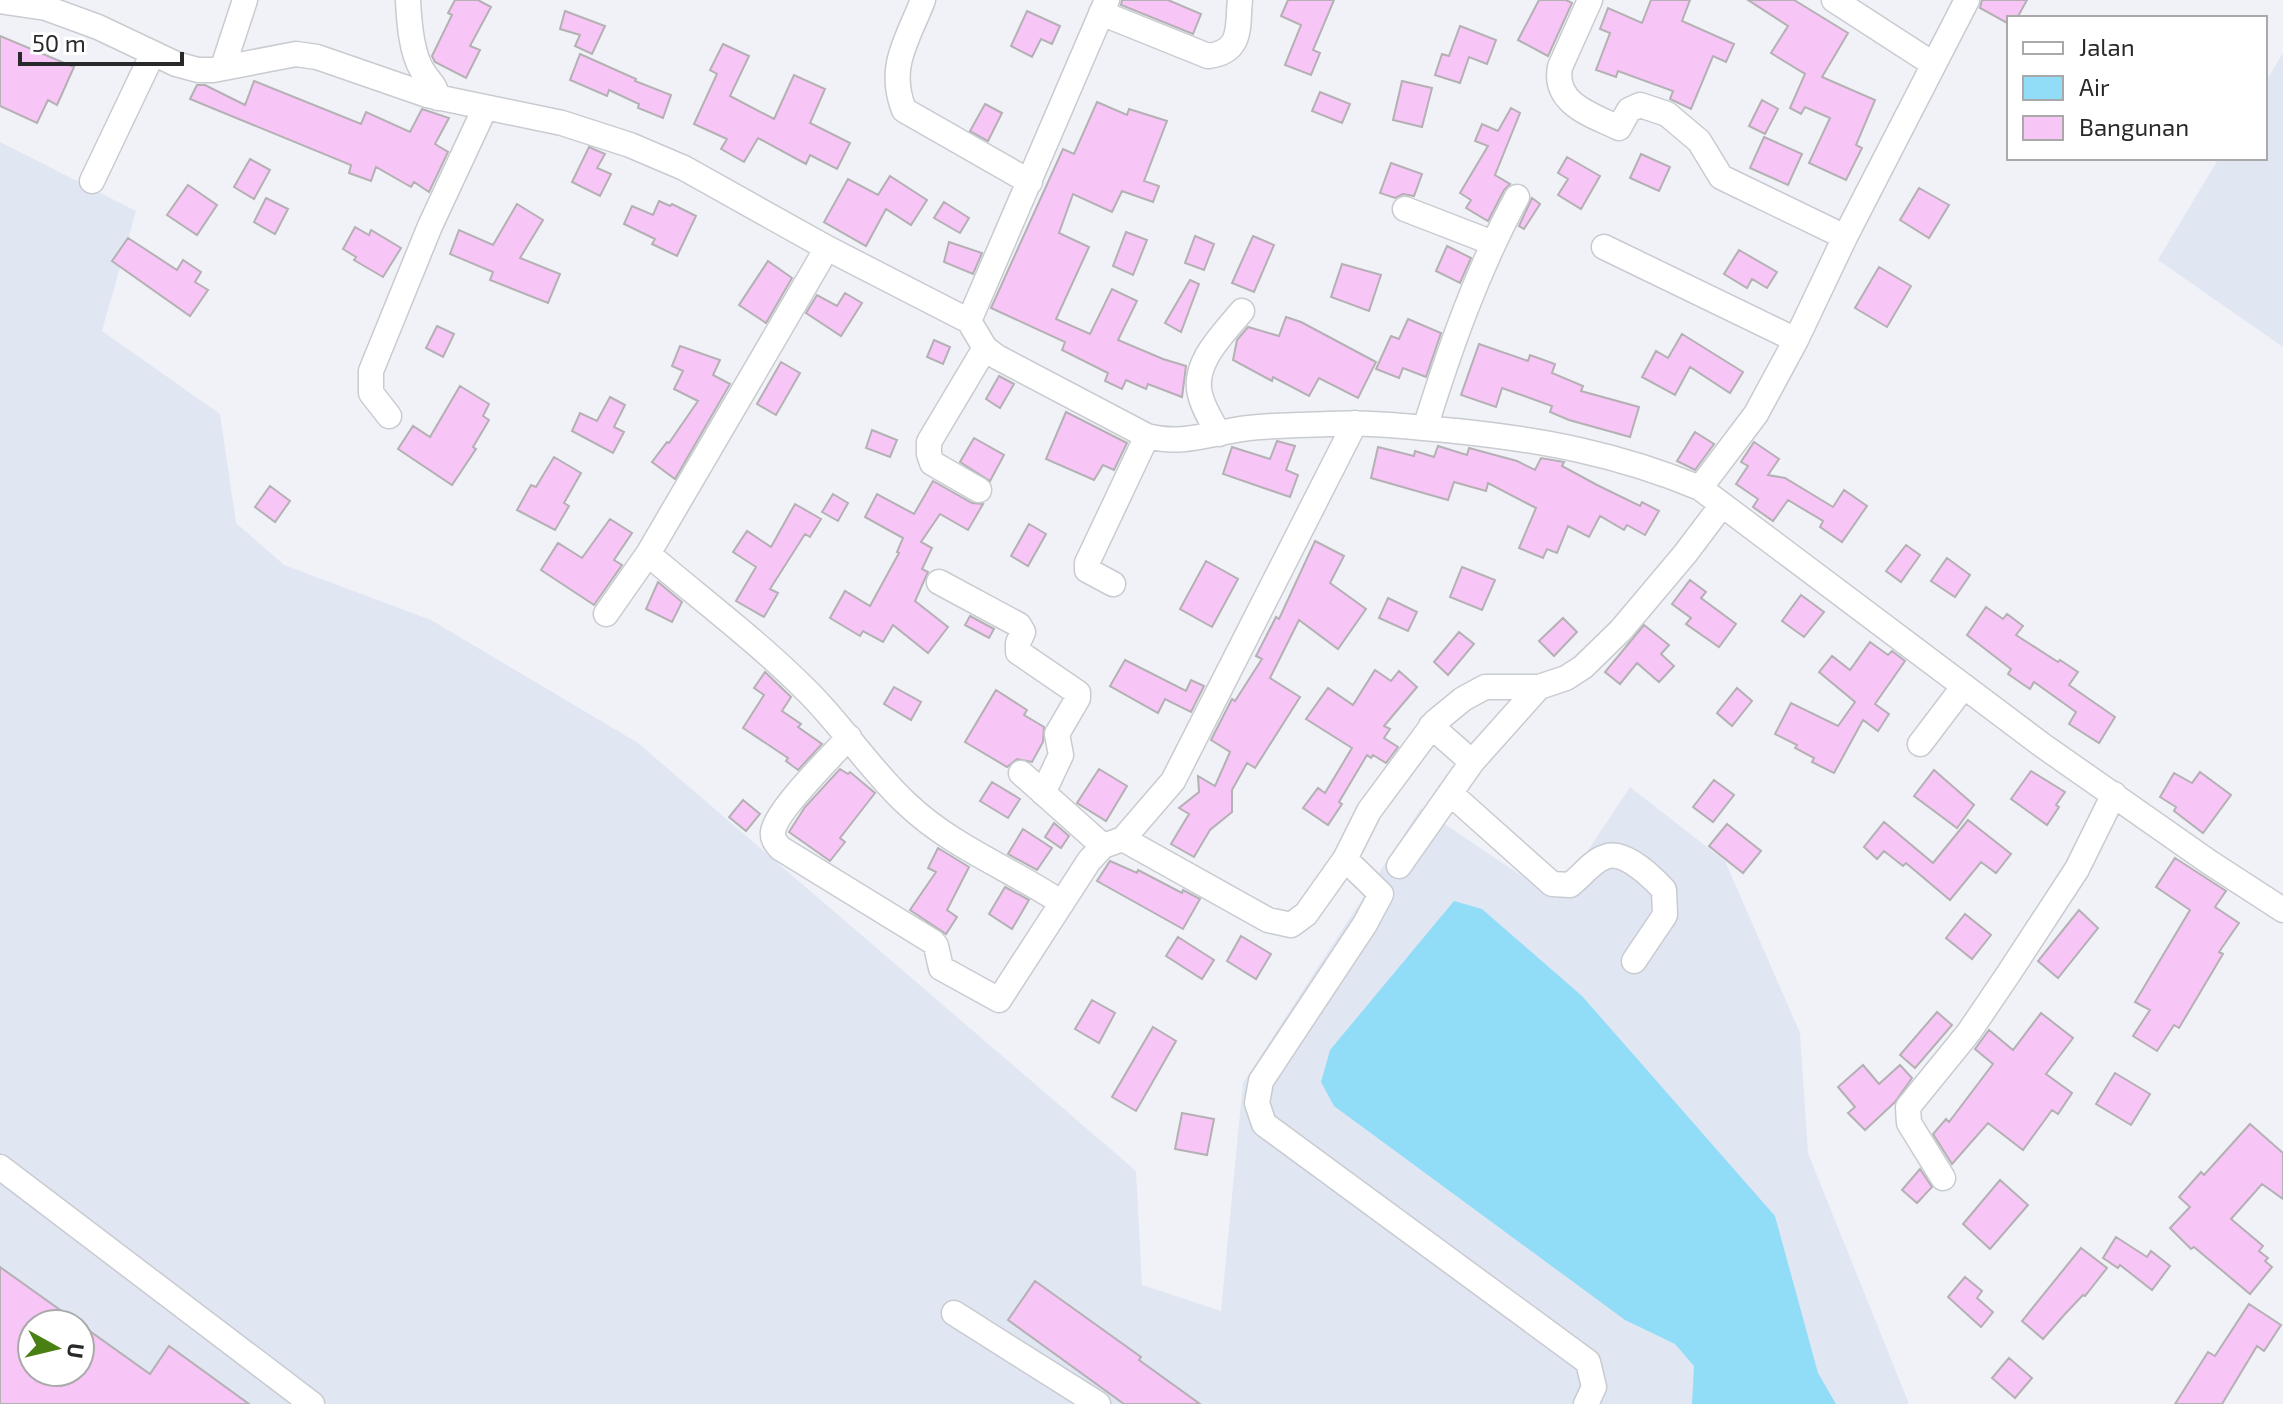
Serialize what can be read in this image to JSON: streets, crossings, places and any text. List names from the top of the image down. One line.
{"legend":["Jalan","Air","Bangunan"],"scale_bar":"50 m","north":"right"}
